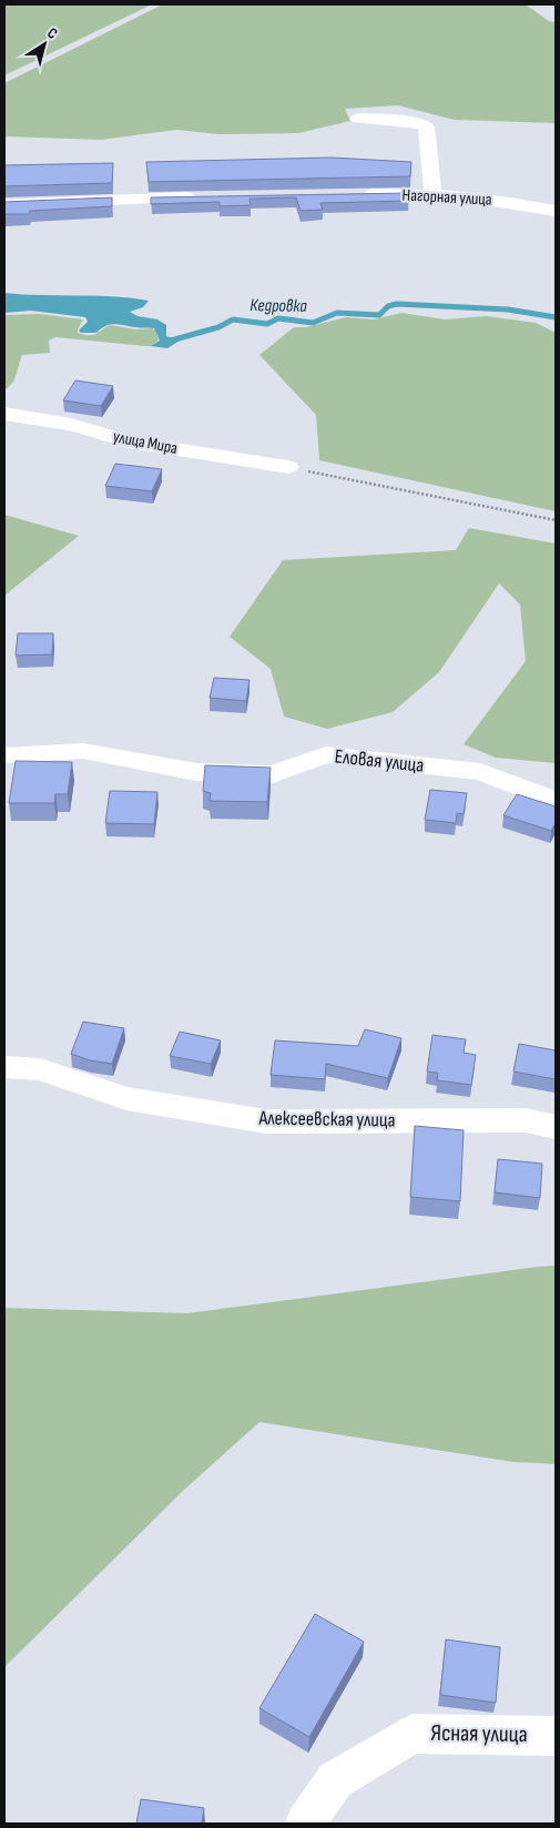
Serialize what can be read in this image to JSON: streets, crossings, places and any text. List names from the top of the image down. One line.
{"streets":{"street":["Нагорная улица","улица Мира","Еловая улица","Алексеевская улица","Ясная улица"]},"water":["Кедровка"],"north":"top right"}
